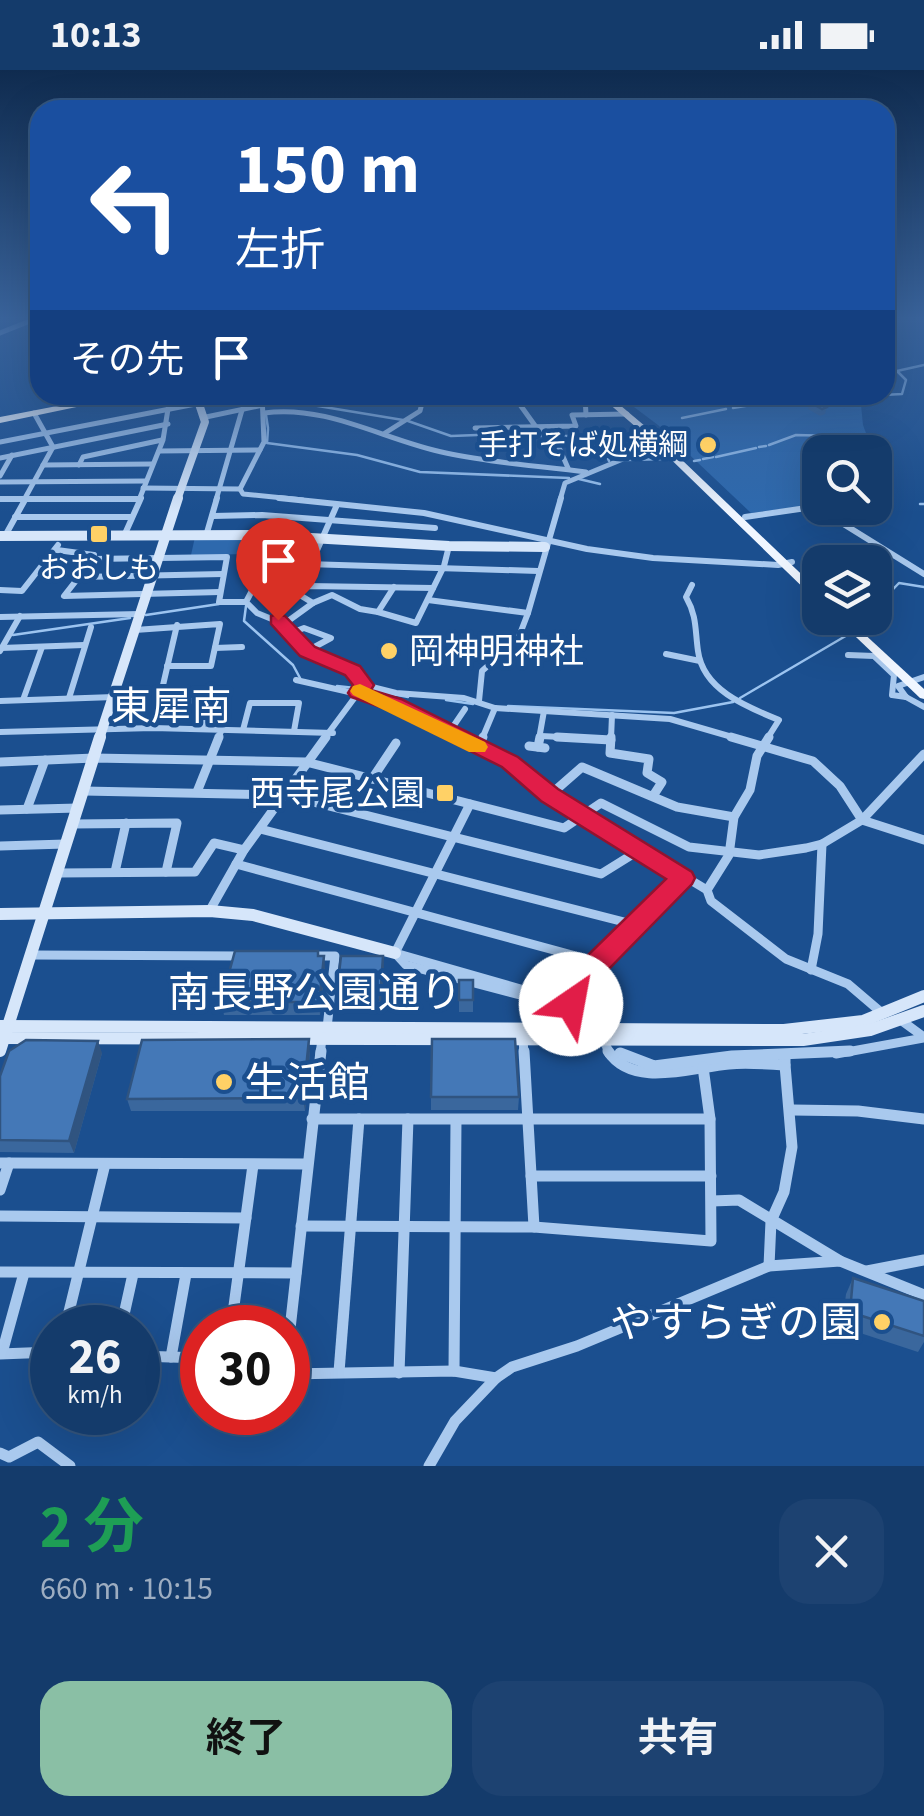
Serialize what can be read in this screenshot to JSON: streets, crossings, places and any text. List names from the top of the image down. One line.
{"streets":{"street":["南長野公園通り"]},"districts":["東犀南"],"places":{"other":["手打そば処横綱","岡神明神社","生活館","やすらぎの園"],"transit":["おおしも","西寺尾公園"]},"page":{"status":"10:13","turn":["150 m","左折"],"then":"その先","speed":"26 km/h","limit":"30","heading":["2 分","660 m · 10:15"],"buttons":["終了","共有"]}}
